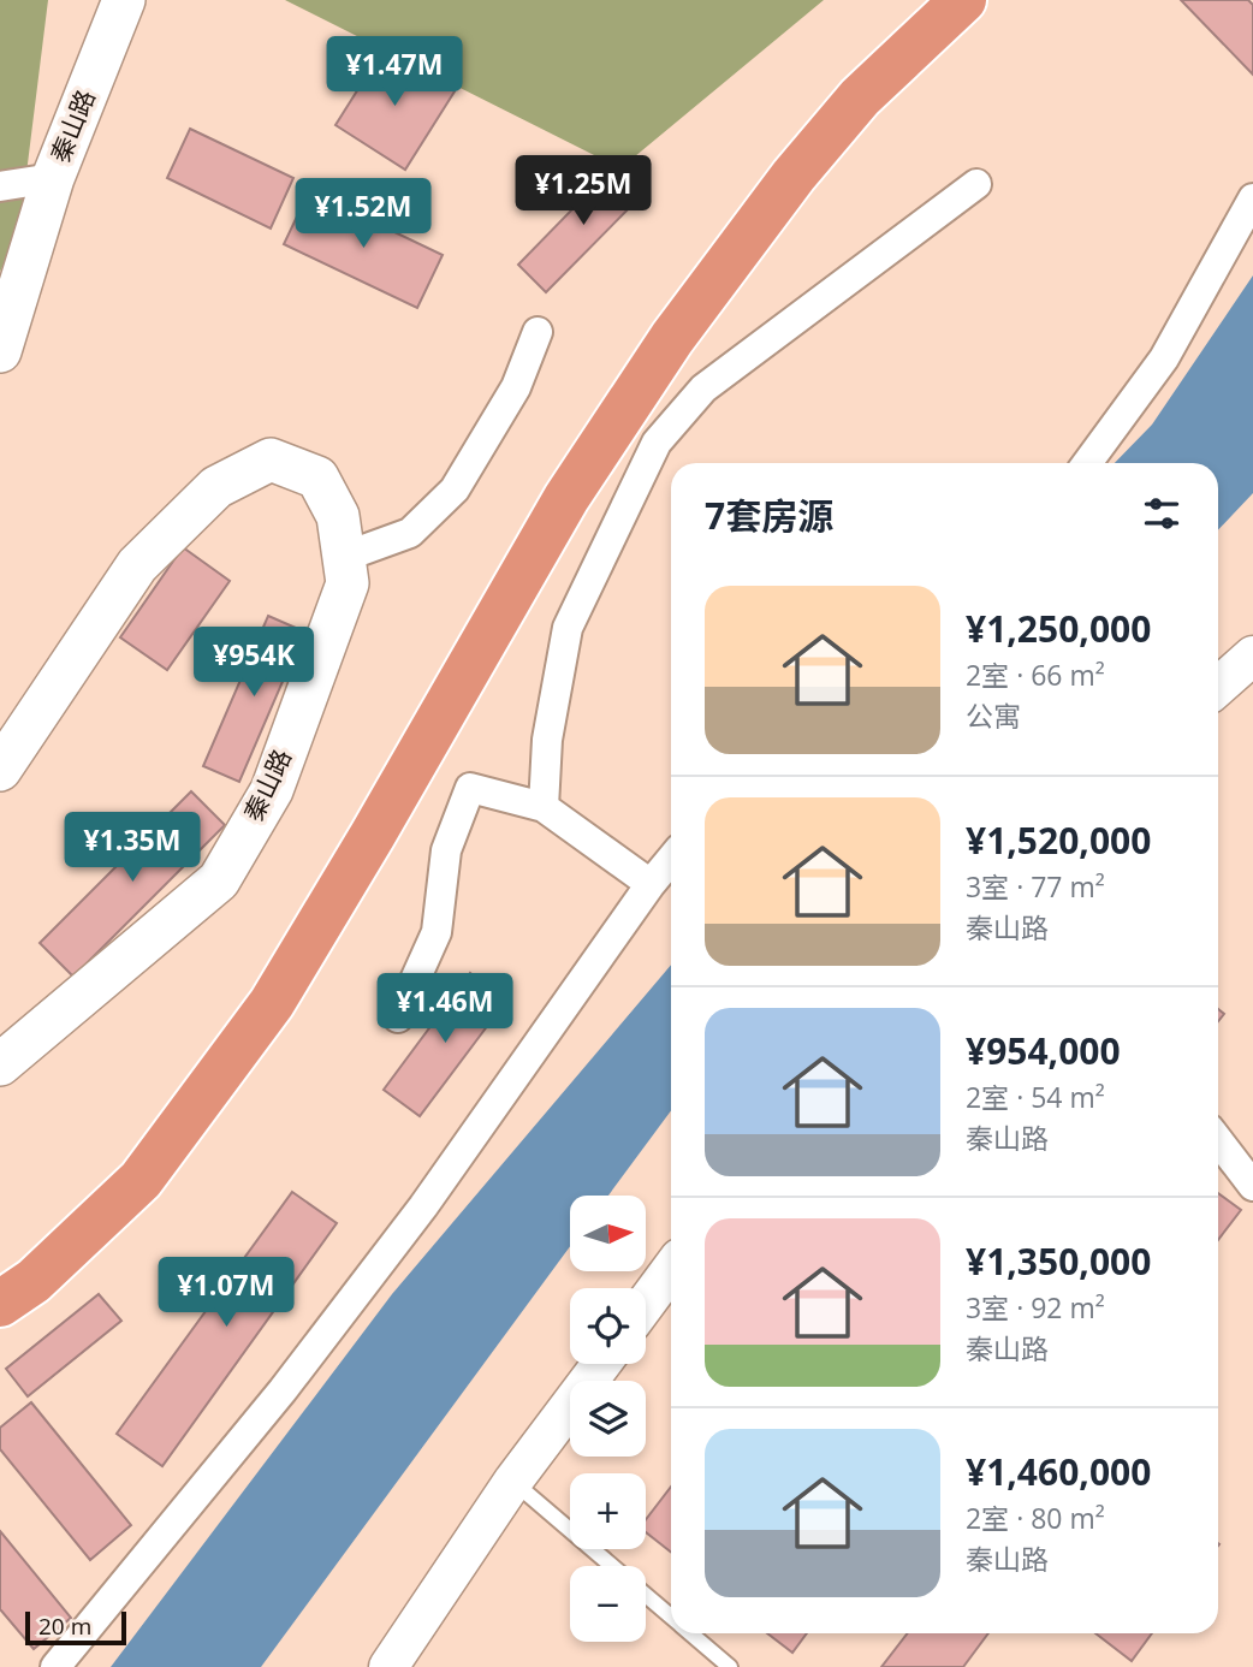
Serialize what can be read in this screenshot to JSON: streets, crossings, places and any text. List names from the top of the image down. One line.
{"streets":{"main road":["秦山路"]},"scale_bar":"20 m","north":"right","page":{"price":["¥1.47M","¥1.25M","¥1.52M","¥954K","¥1.35M","¥1.46M","¥1.07M"],"heading":"7套房源","list":[{"name":"¥1,250,000","note":"2室 · 66 m² · 公寓"},{"name":"¥1,520,000","note":"3室 · 77 m² · 秦山路"},{"name":"¥954,000","note":"2室 · 54 m² · 秦山路"},{"name":"¥1,350,000","note":"3室 · 92 m² · 秦山路"},{"name":"¥1,460,000","note":"2室 · 80 m² · 秦山路"}],"map_buttons":["+","−"],"scale":"20 m"}}
